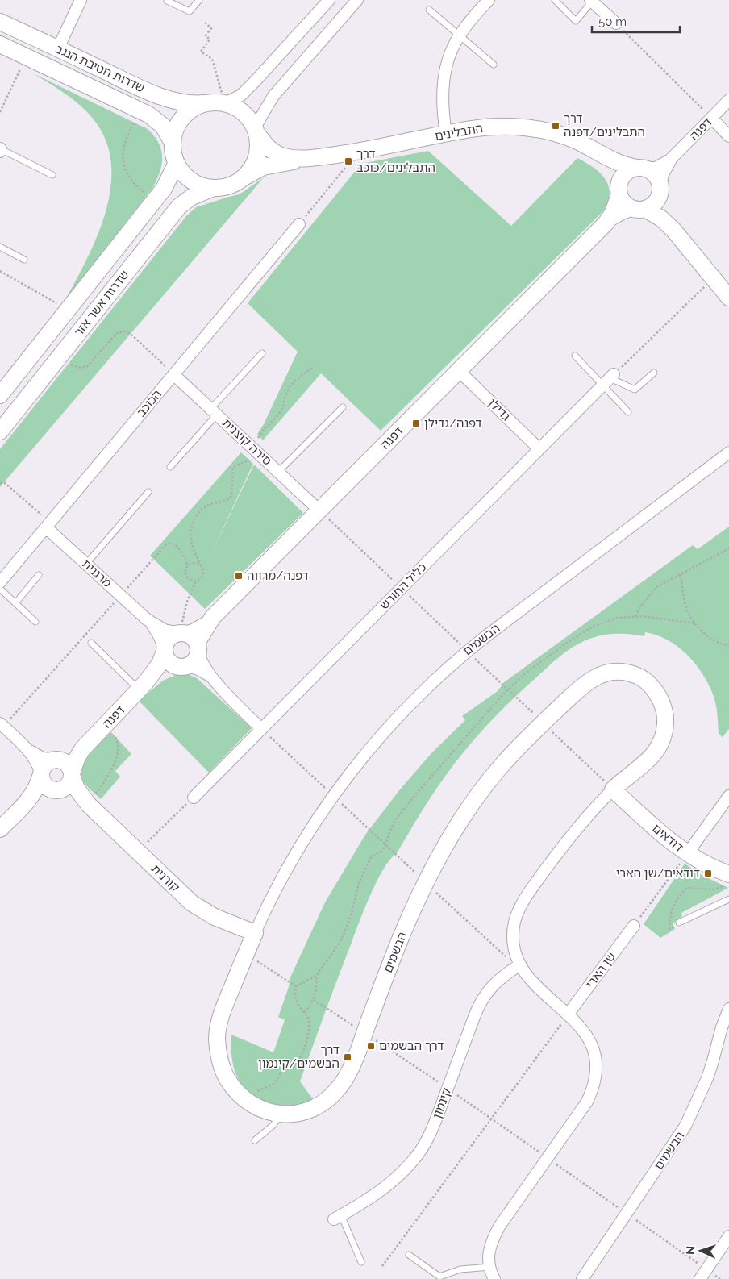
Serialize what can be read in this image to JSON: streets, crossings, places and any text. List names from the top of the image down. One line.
{"streets":{"street":["שדרות חטיבת הנגב","דפנה","התבלינים","שדרות אשר אזר","הכוכב","גדילן","סירה קוצנית","מרגנית","כליל החורש","הבשמים","דודאים","קורנית","שן הארי","קינמון"]},"crossings":[["שדרות חטיבת הנגב","התבלינים"],["שדרות חטיבת הנגב","שדרות אשר אזר"],["דפנה","התבלינים"],["דפנה","גדילן"],["דפנה","סירה קוצנית"],["דפנה","מרגנית"],["דפנה","קורנית"],["התבלינים","שדרות אשר אזר"],["הכוכב","סירה קוצנית"],["הכוכב","מרגנית"],["גדילן","כליל החורש"],["הבשמים","דודאים"],["הבשמים","קורנית"],["הבשמים","שן הארי"],["הבשמים","קינמון"]],"places":{"transit":["דרך התבלינים/דפנה","דרך התבלינים/כוכב","דפנה/גדילן","דפנה/מרווה","דודאים/שן הארי","דרך הבשמים","דרך הבשמים/קינמון"]},"scale_bar":"50 m","north":"left"}
